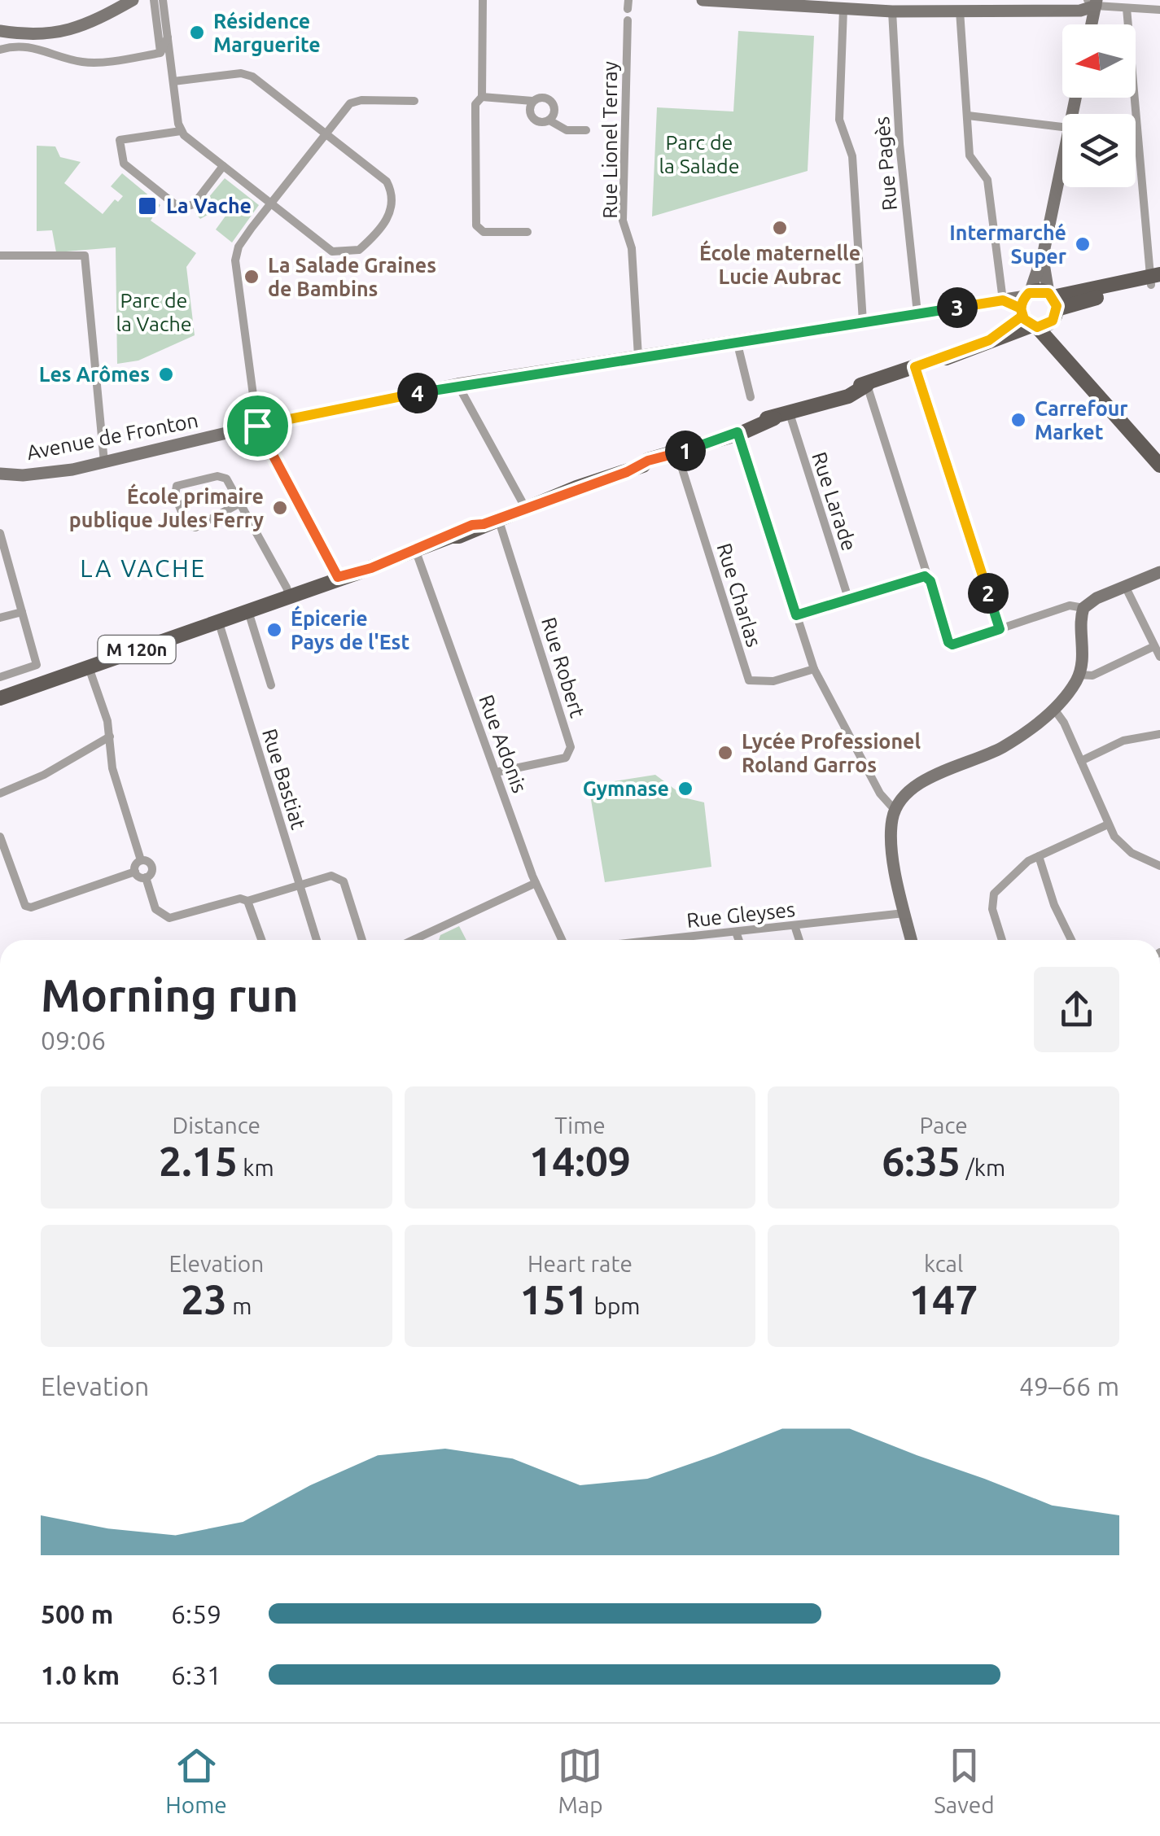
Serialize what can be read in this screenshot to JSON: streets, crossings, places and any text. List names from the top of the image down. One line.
{"streets":{"main road":["M 120n"],"street":["Rue Lionel Terray","Rue Pagès","Avenue de Fronton","Rue Larade","Rue Charlas","Rue Robert","Rue Adonis","Rue Bastiat","Rue Gleyses"]},"crossings":[["Rue Lionel Terray","Avenue de Fronton"],["Rue Pagès","Avenue de Fronton"],["Avenue de Fronton","M 120n"],["Rue Larade","M 120n"],["Rue Charlas","M 120n"],["M 120n","Rue Robert"],["M 120n","Rue Adonis"],["M 120n","Rue Bastiat"],["Rue Robert","Rue Adonis"]],"districts":["LA VACHE"],"parks":["Parc de la Salade","Parc de la Vache"],"places":{"other":["Résidence Marguerite","École maternelle Lucie Aubrac","Intermarché Super","La Salade Graines de Bambins","Les Arômes","Carrefour Market","École primaire publique Jules Ferry","Épicerie Pays de l'Est","Lycée Professionel Roland Garros","Gymnase"],"transit":["La Vache"]},"north":"left","page":{"pins":["3","4","1","2"],"heading":["Morning run","09:06"],"stats":[["Distance","2.15 km"],["Time","14:09"],["Pace","6:35 /km"],["Elevation","23 m"],["Heart rate","151 bpm"],["kcal","147"]],"chart":["Elevation","49–66 m"],"list":[{"name":"500 m","note":"6:59"},{"name":"1.0 km","note":"6:31"}],"tabs":["Home","Map","Saved"]}}
